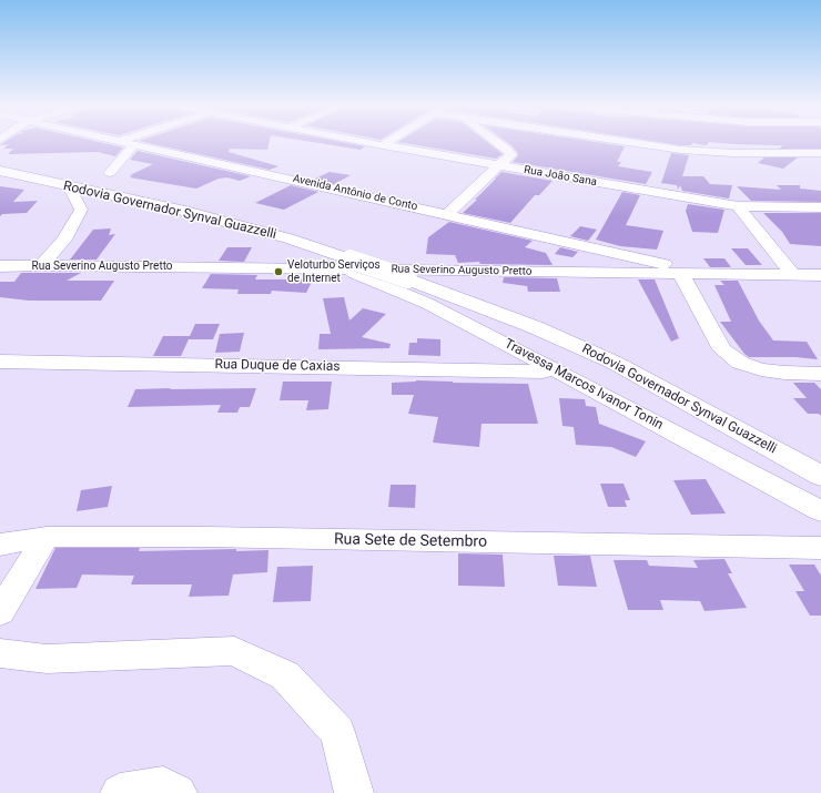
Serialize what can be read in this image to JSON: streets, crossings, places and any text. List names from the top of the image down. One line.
{"streets":{"main road":["Rodovia Governador Synval Guazzelli"],"street":["Rua João Sana","Avenida Antônio de Conto","Rua Severino Augusto Pretto","Rua Duque de Caxias","Travessa Marcos Ivanor Tonin","Rua Sete de Setembro"]},"crossings":[["Avenida Antônio de Conto","Rua Severino Augusto Pretto"],["Rodovia Governador Synval Guazzelli","Rua Severino Augusto Pretto"],["Rodovia Governador Synval Guazzelli","Travessa Marcos Ivanor Tonin"],["Rua Severino Augusto Pretto","Travessa Marcos Ivanor Tonin"],["Rua Duque de Caxias","Travessa Marcos Ivanor Tonin"]],"places":["Veloturbo Serviços de Internet"]}
